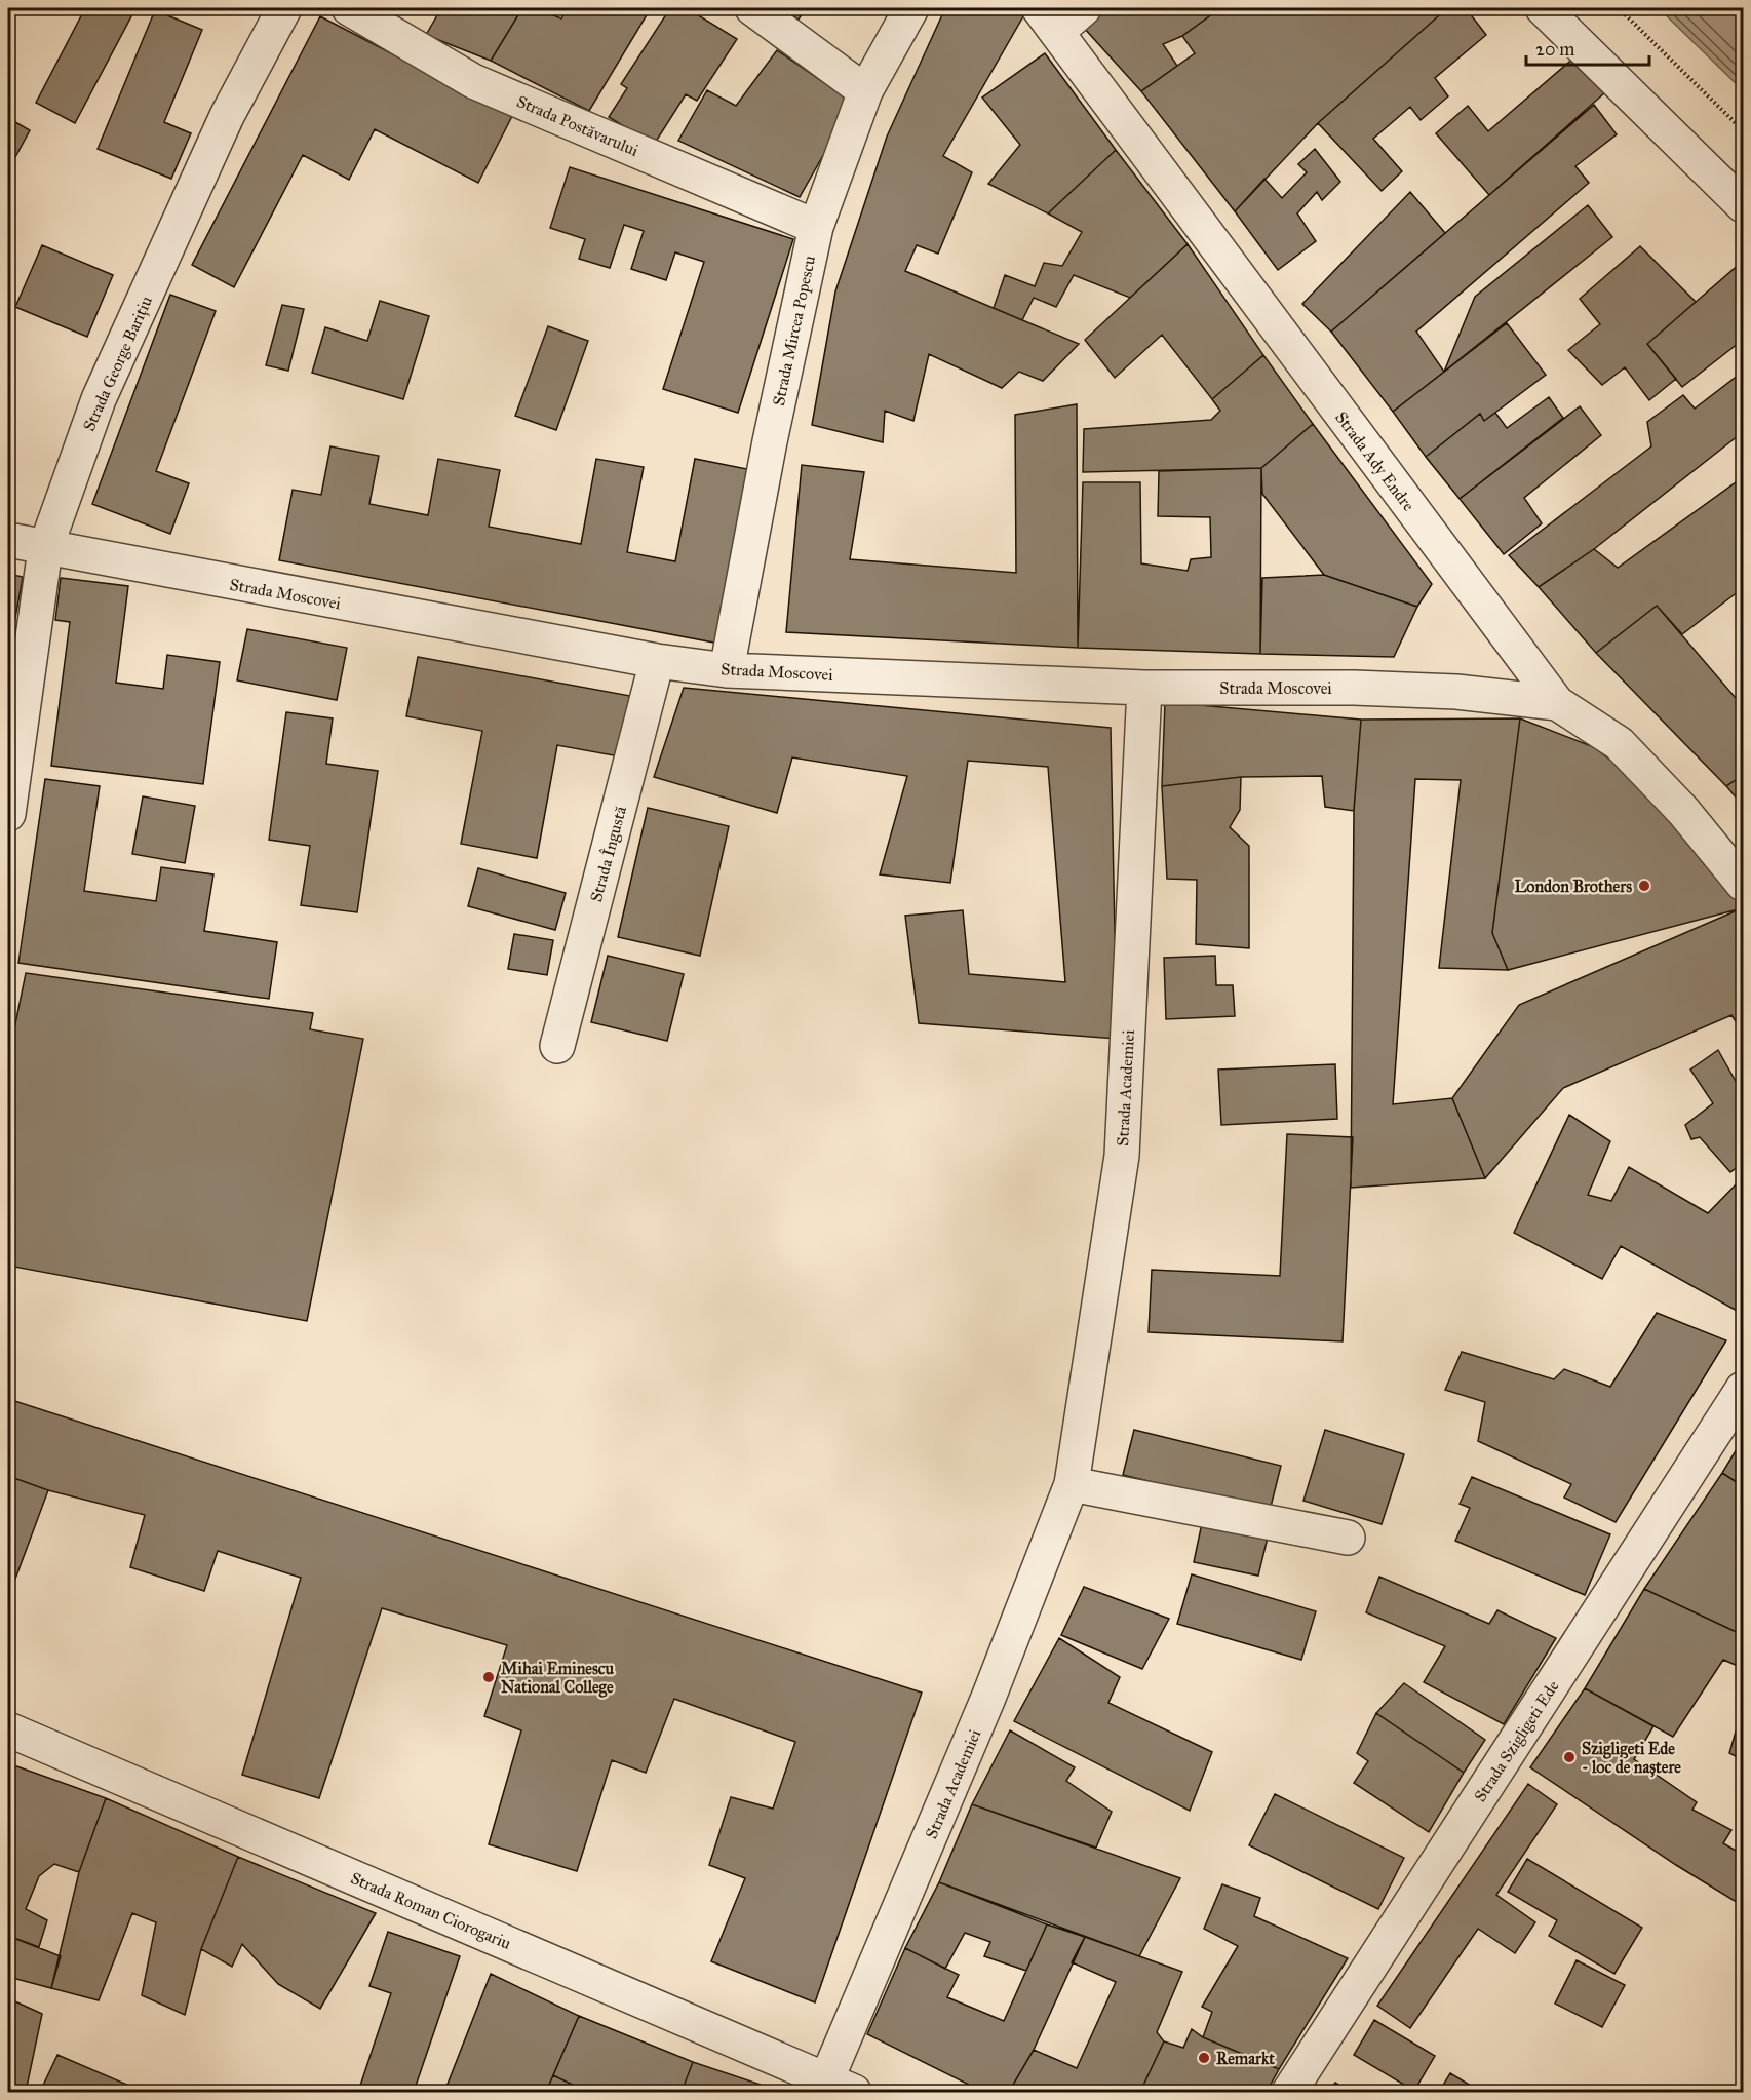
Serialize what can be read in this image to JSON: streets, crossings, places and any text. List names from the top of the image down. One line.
{"streets":{"street":["Strada Postăvarului","Strada Mircea Popescu","Strada George Barițiu","Strada Ady Endre","Strada Moscovei","Strada Îngustă","Strada Academiei","Strada Szigligeti Ede","Strada Roman Ciorogariu"]},"crossings":[["Strada Postăvarului","Strada Mircea Popescu"],["Strada Mircea Popescu","Strada Moscovei"],["Strada George Barițiu","Strada Moscovei"],["Strada Ady Endre","Strada Moscovei"],["Strada Moscovei","Strada Îngustă"],["Strada Moscovei","Strada Academiei"],["Strada Academiei","Strada Roman Ciorogariu"]],"places":["London Brothers","Mihai Eminescu National College","Szigligeti Ede - loc de naștere","Remarkt"],"scale_bar":"20 m"}
